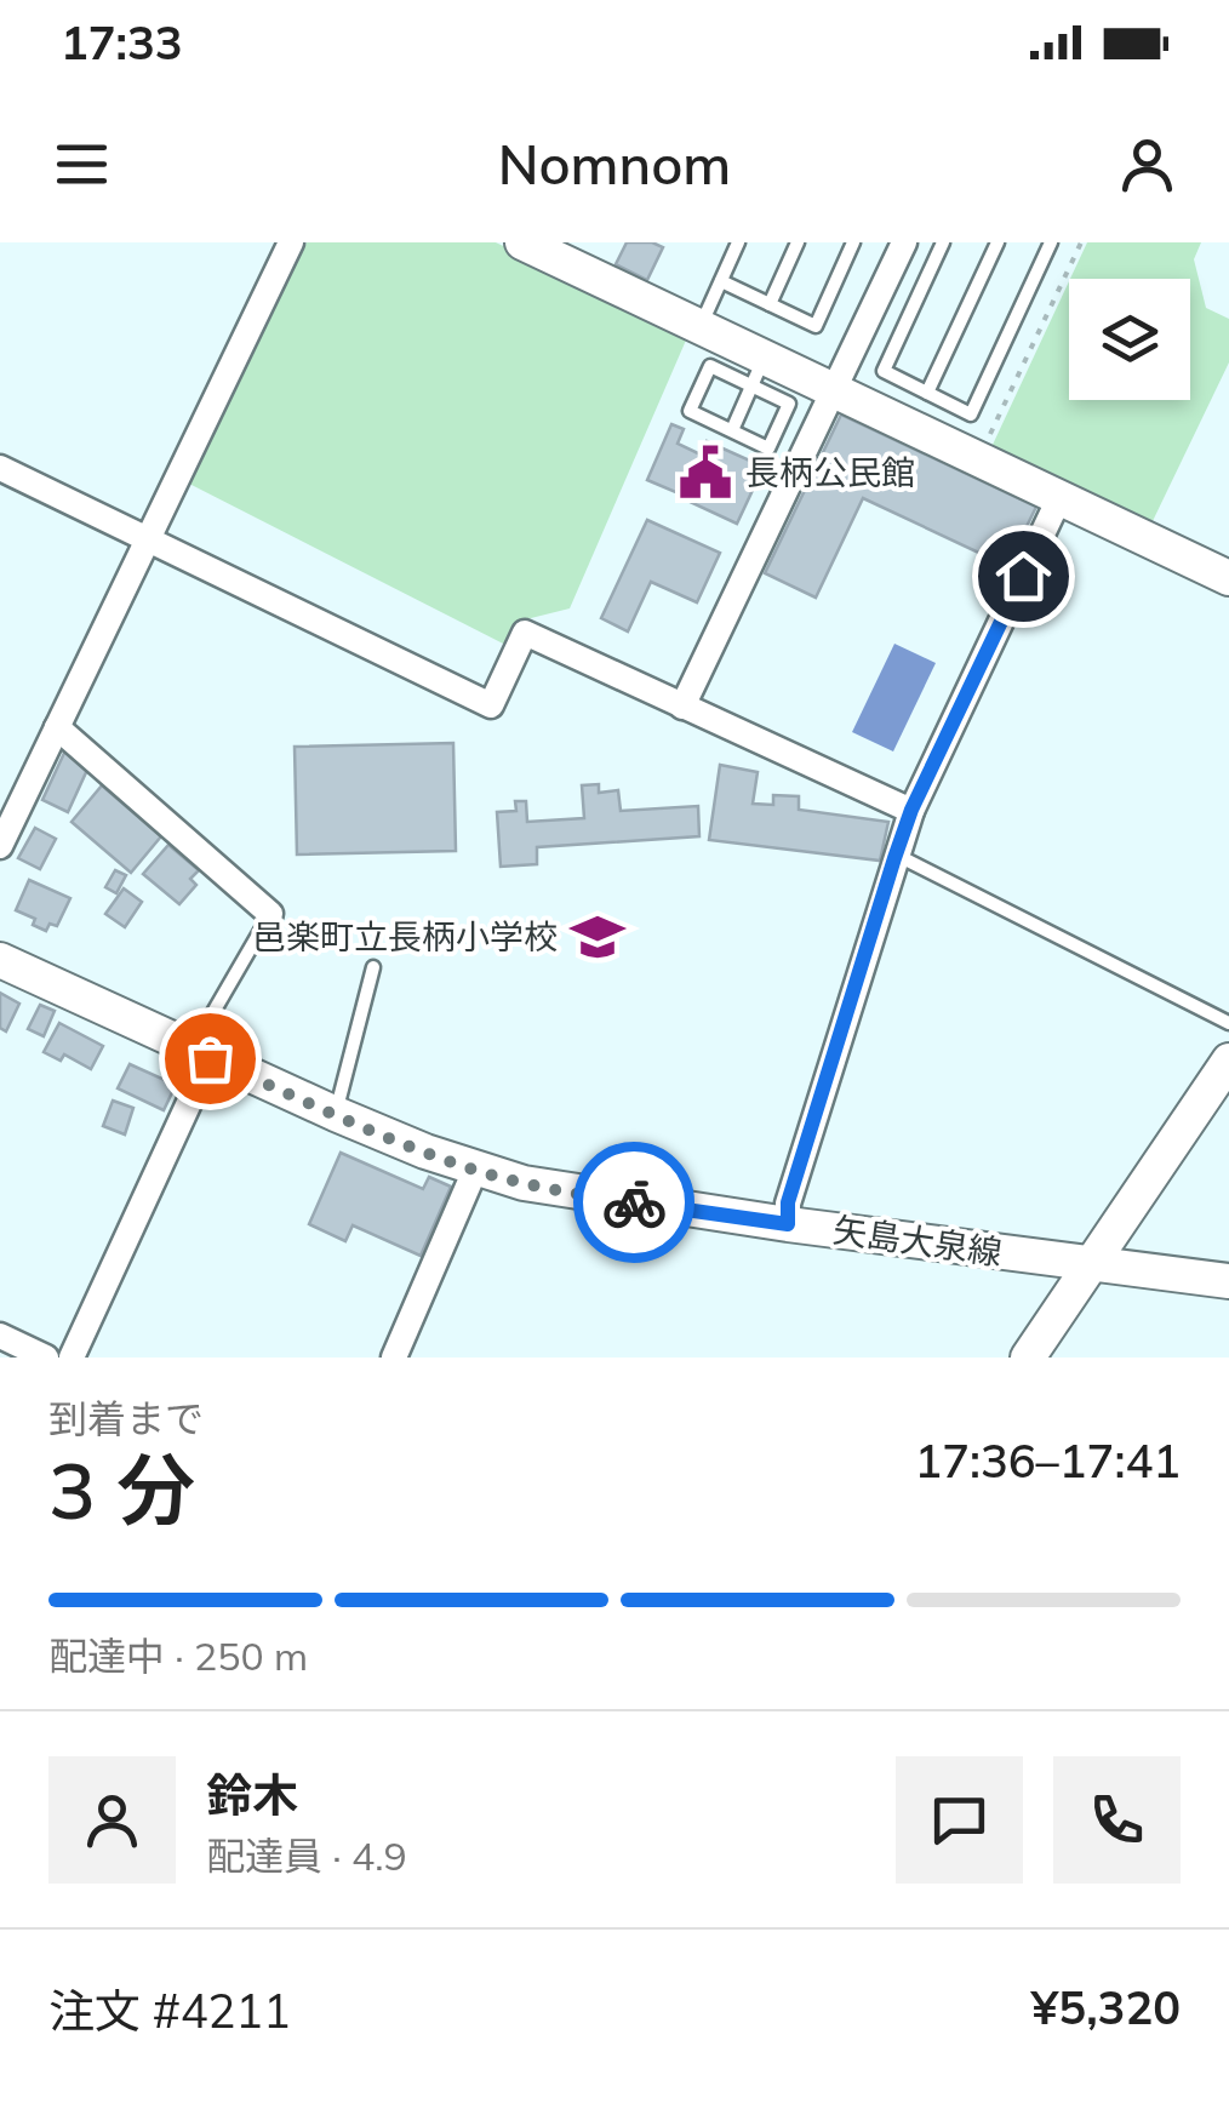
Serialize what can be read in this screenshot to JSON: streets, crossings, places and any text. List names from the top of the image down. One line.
{"streets":{"main road":["矢島大泉線"]},"places":{"public building":["長柄公民館"],"school or university":["邑楽町立長柄小学校"]},"page":{"status":"17:33","header":"Nomnom","heading":["3 分","到着まで","17:36–17:41"],"panel":["鈴木","配達員 · 4.9","注文 #4211","¥5,320"],"bar":"配達中 · 250 m"}}
